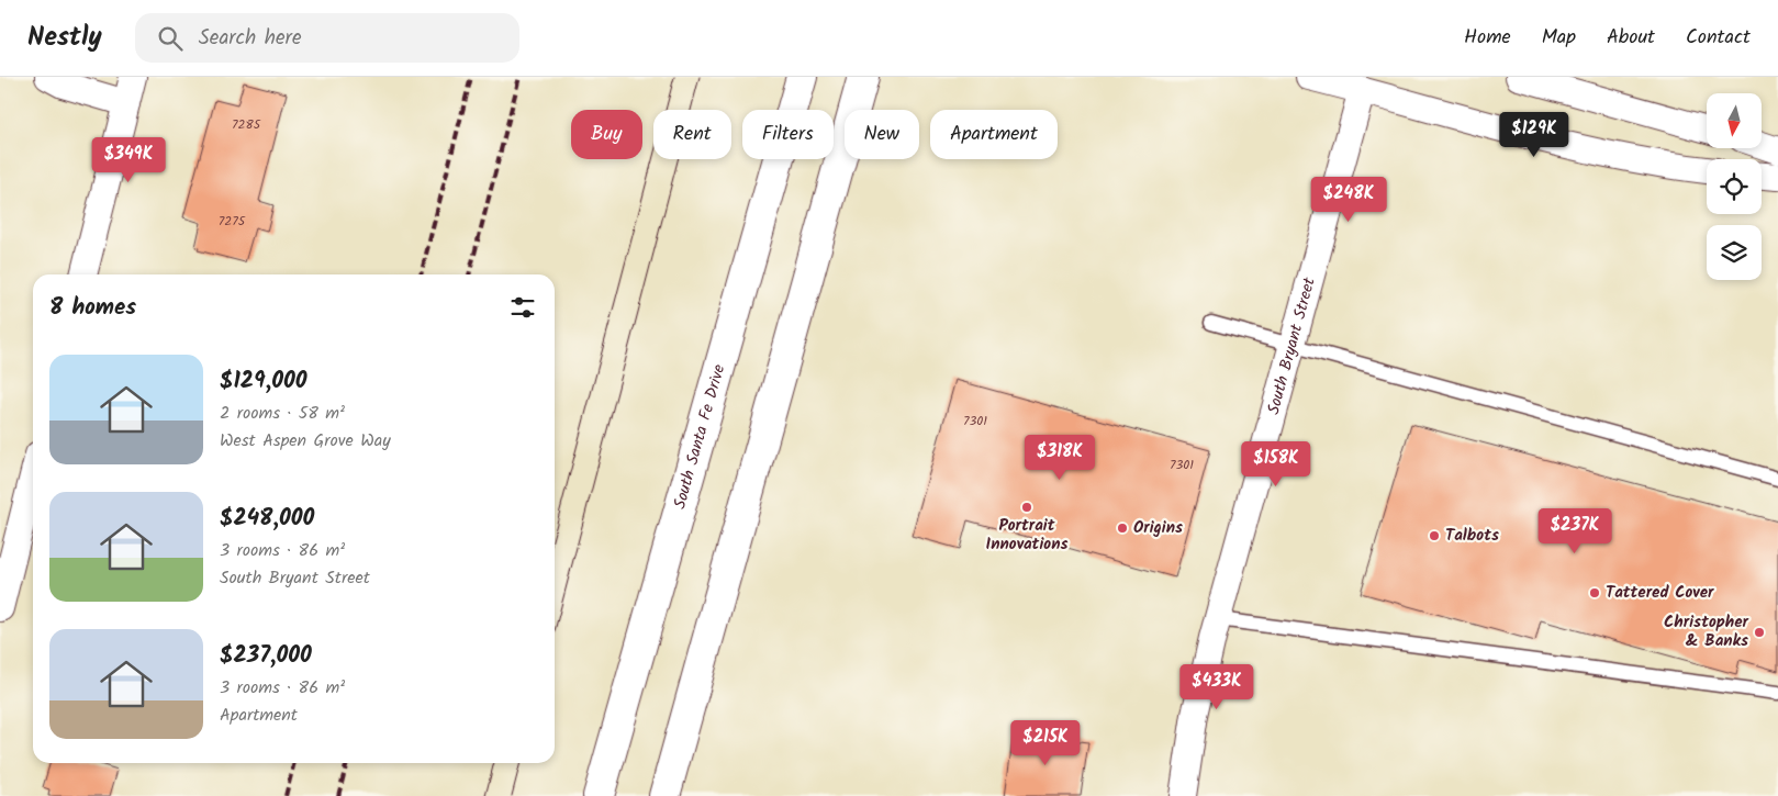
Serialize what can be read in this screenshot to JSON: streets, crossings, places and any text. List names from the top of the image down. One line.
{"streets":{"highway":["South Santa Fe Drive"],"street":["South Bryant Street"]},"places":["Portrait Innovations","Origins","Talbots","Tattered Cover","Christopher & Banks"],"house_numbers":["7285","7275","7301","7301"],"north":"bottom","page":{"header":"Nestly","search":"Search here","nav":["Home","Map","About","Contact"],"chip":["Buy","Rent","Filters","New","Apartment"],"price":["$129K","$349K","$248K","$318K","$158K","$237K","$433K","$215K"],"heading":"8 homes","list":[{"name":"$129,000","note":"2 rooms · 58 m² · West Aspen Grove Way"},{"name":"$248,000","note":"3 rooms · 86 m² · South Bryant Street"},{"name":"$237,000","note":"3 rooms · 86 m² · Apartment"}]}}
